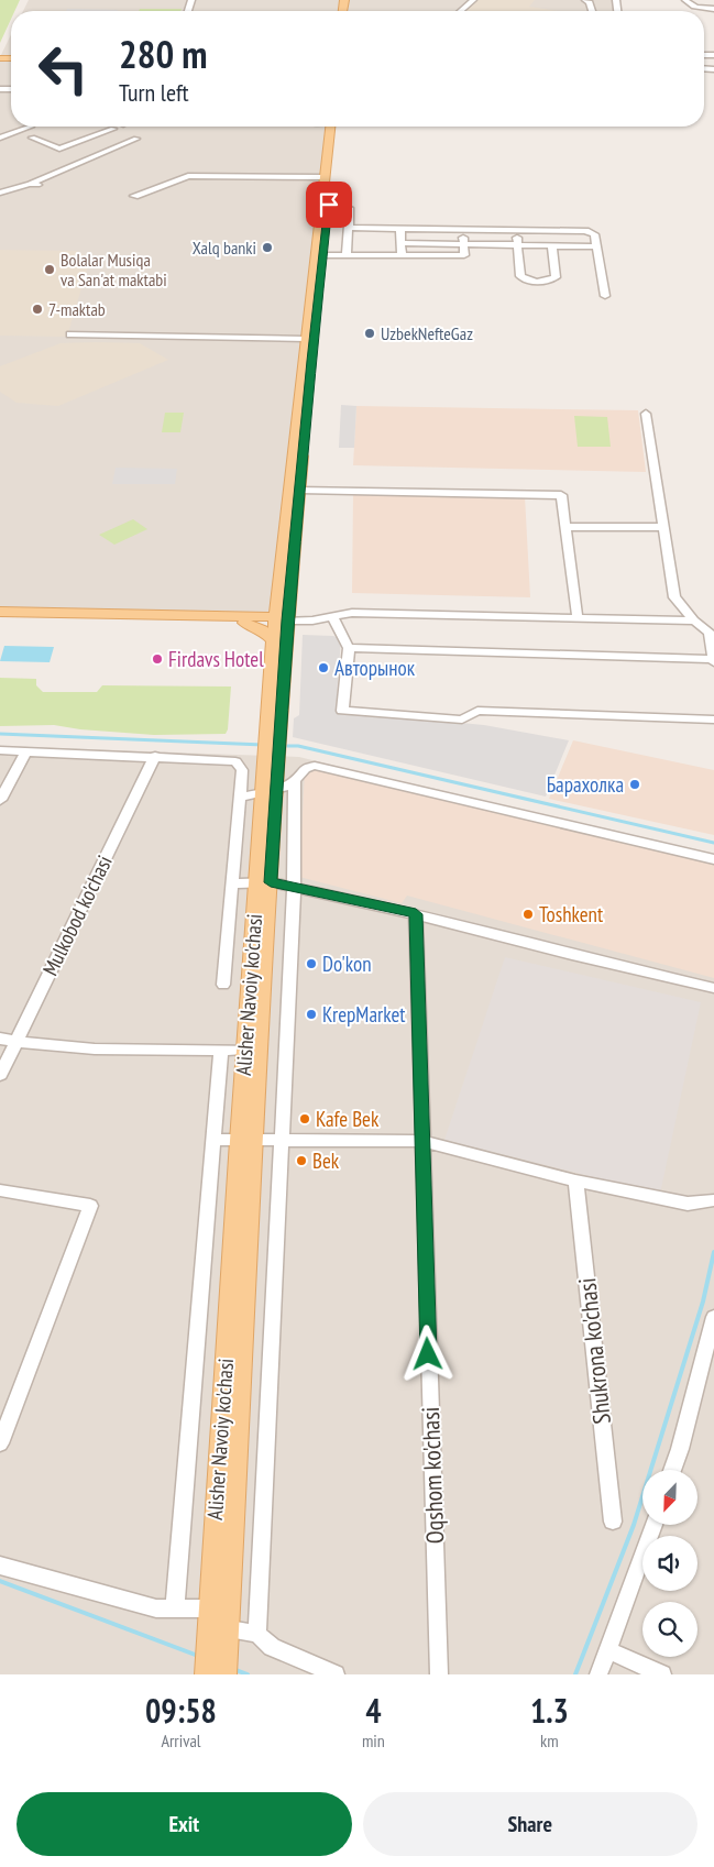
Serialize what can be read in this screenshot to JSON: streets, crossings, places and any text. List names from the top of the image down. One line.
{"streets":{"main road":["Alisher Navoiy ko'chasi"],"street":["Mulkobod ko'chasi","Shukrona ko'chasi","Oqshom ko'chasi"]},"places":["Xalq banki","Bolalar Musiqa va San'at maktabi","7-maktab","UzbekNefteGaz","Firdavs Hotel","Авторынок","Барахолка","Toshkent","Do'kon","KrepMarket","Kafe Bek","Bek"],"north":"bottom left","page":{"turn":["280 m","Turn left"],"eta":["09:58","Arrival","4","min","1.3","km"],"buttons":["Exit","Share"]}}
